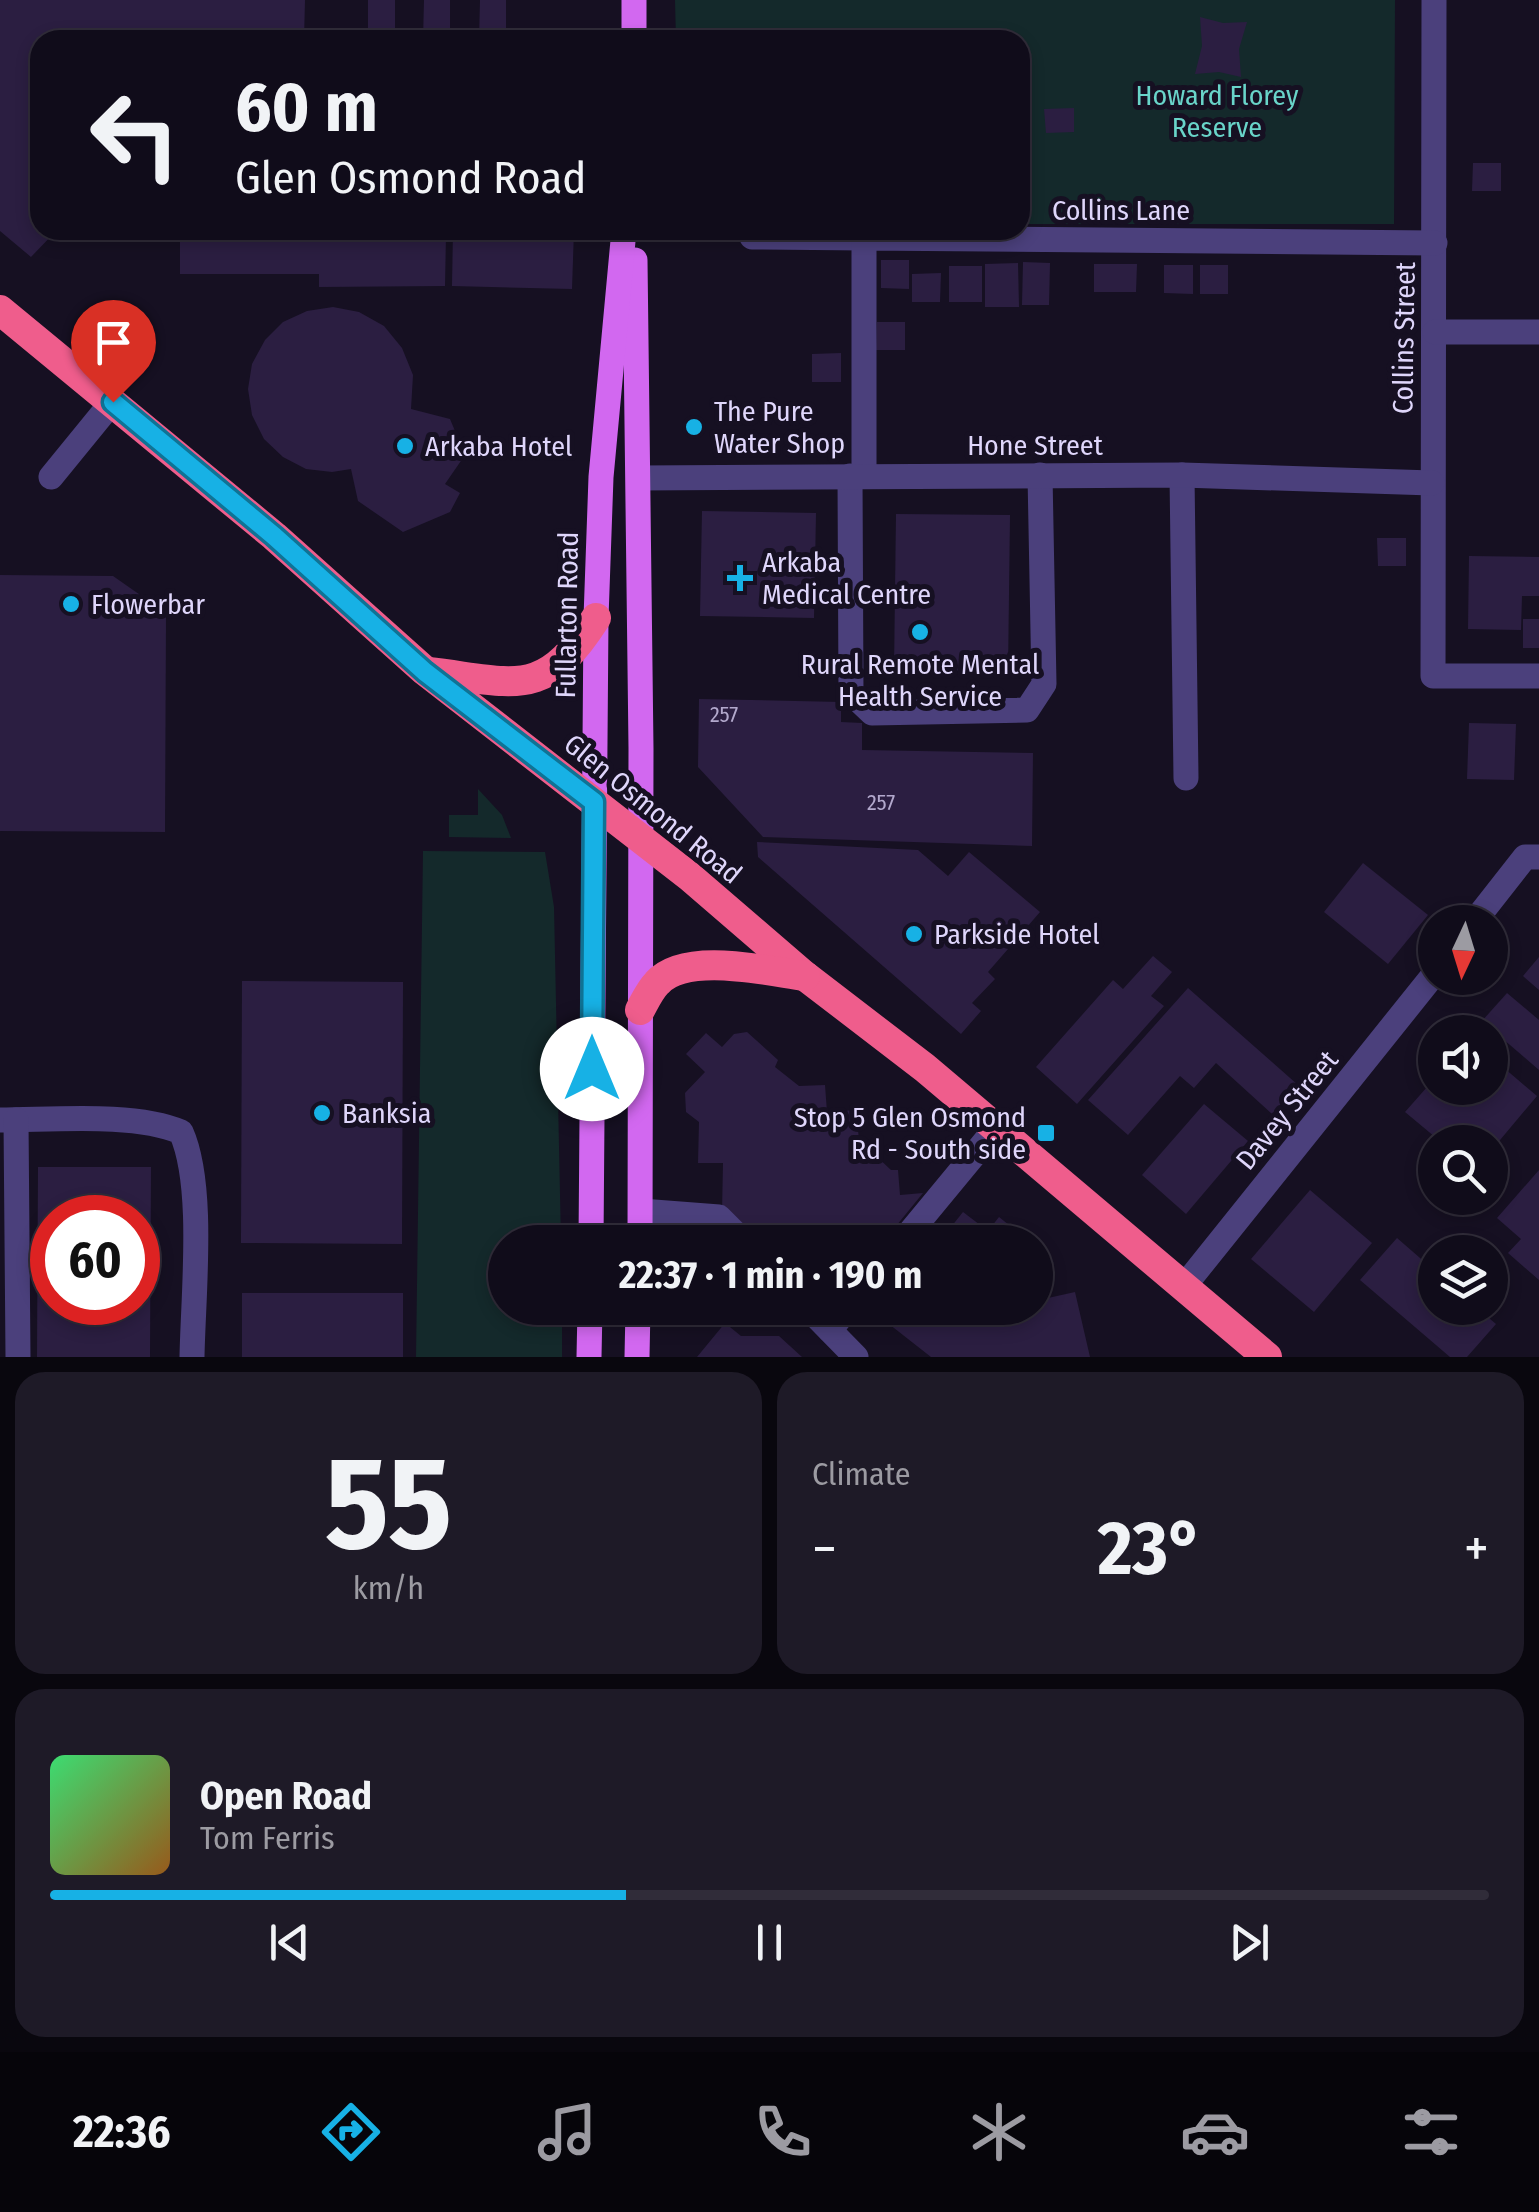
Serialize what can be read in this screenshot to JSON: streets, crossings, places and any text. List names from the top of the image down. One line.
{"streets":{"highway":["Glen Osmond Road"],"main road":["Fullarton Road"],"street":["Collins Lane","Collins Street","Hone Street","Davey Street"]},"crossings":[["Collins Lane","Collins Street"],["Collins Street","Hone Street"],["Fullarton Road","Glen Osmond Road"],["Glen Osmond Road","Davey Street"]],"parks":["Howard Florey Reserve"],"places":{"other":["The Pure Water Shop","Arkaba Hotel","Flowerbar","Rural Remote Mental Health Service","Parkside Hotel","Banksia"],"health":["Arkaba Medical Centre"],"transit":["Stop 5 Glen Osmond Rd - South side"]},"house_numbers":["257","257"],"north":"bottom","page":{"turn":["60 m","Glen Osmond Road"],"limit":"60","trip":"22:37 · 1 min · 190 m","tile":[["55","km/h"],"Climate"],"heat":["−","23°","+"],"song":["Open Road","Tom Ferris"],"tabs":"22:36"}}
